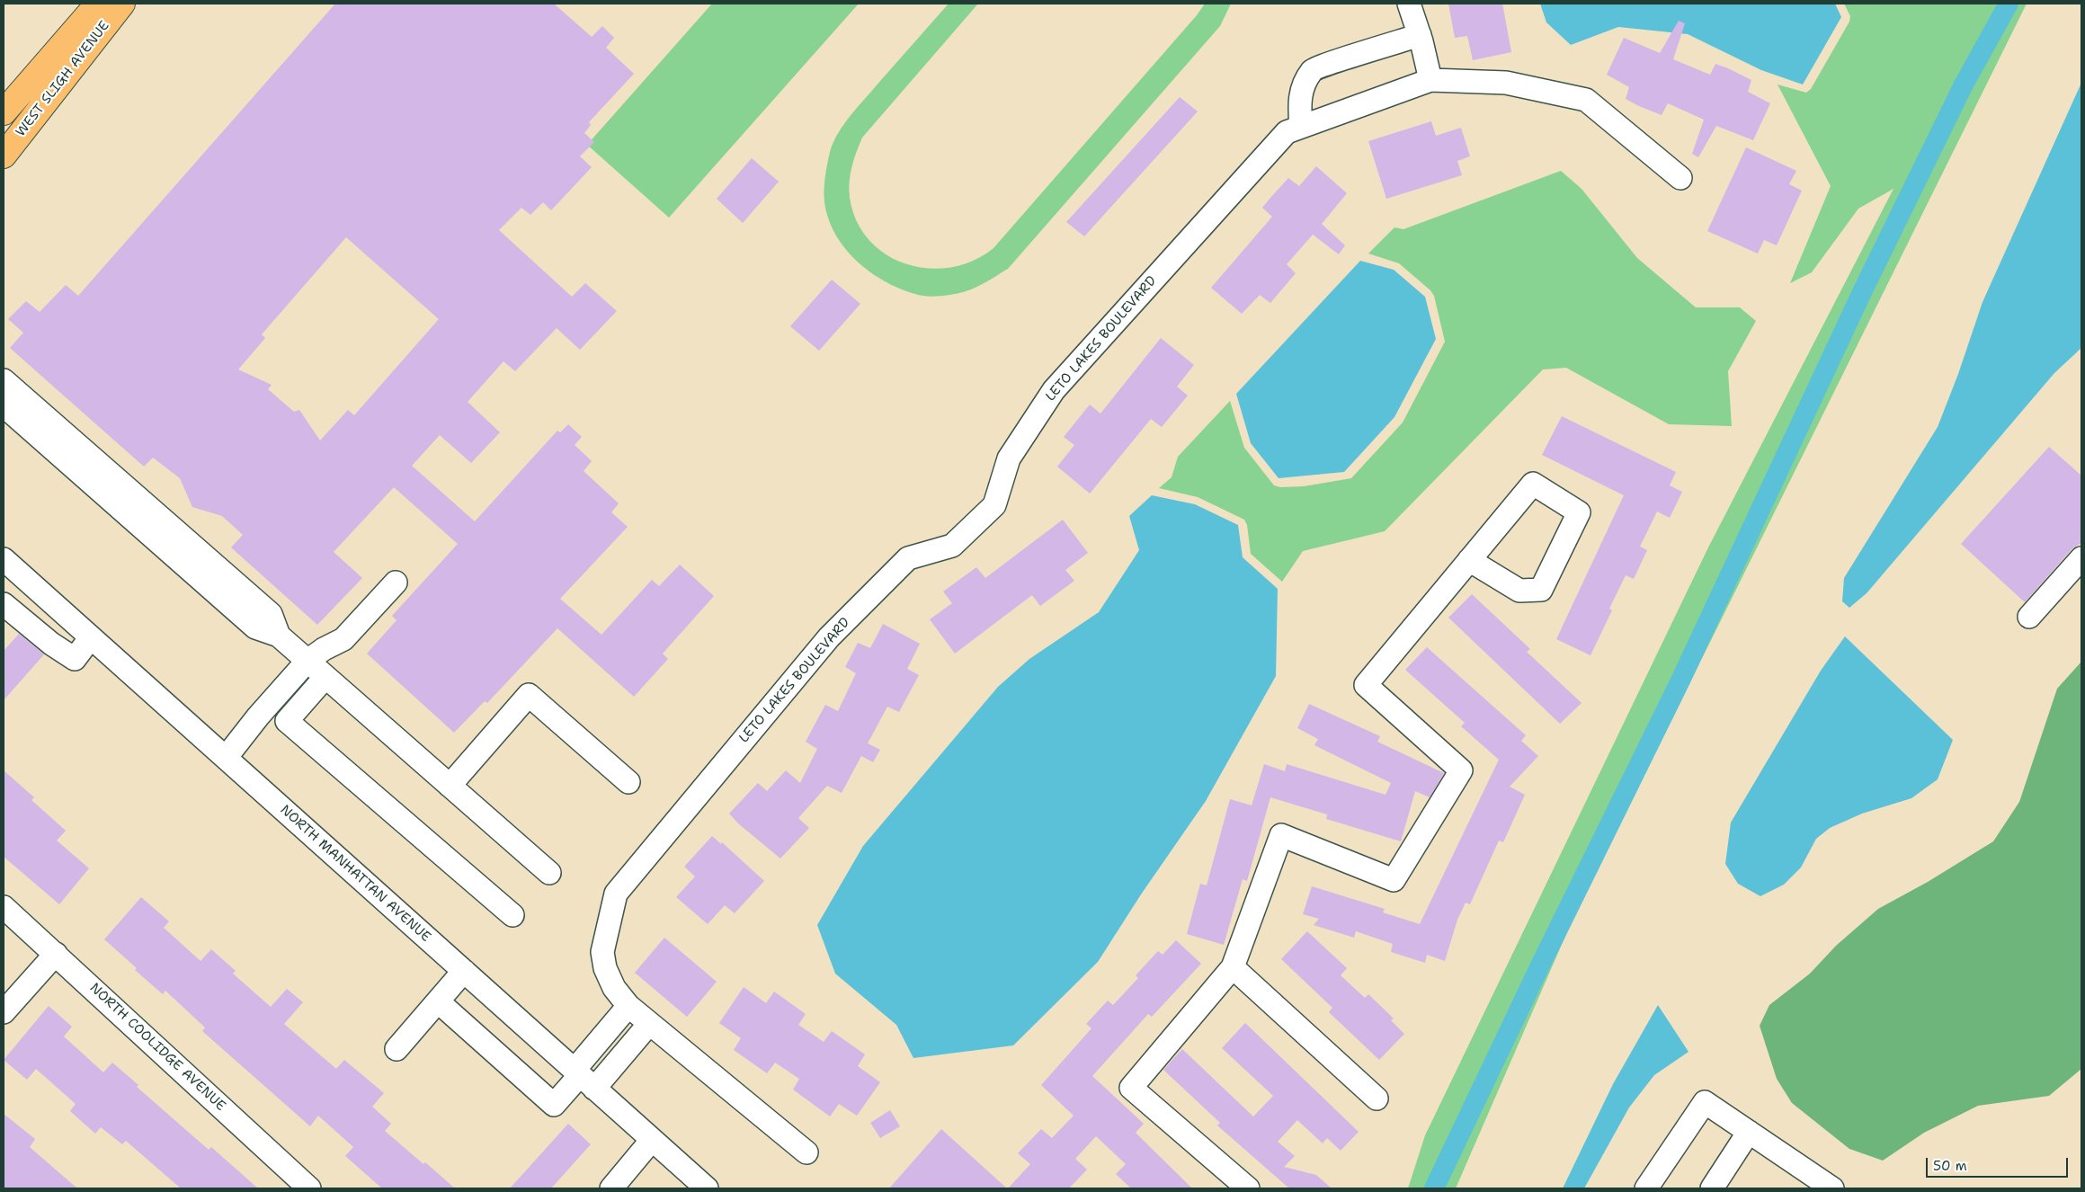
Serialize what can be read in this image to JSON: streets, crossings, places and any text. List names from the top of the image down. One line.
{"streets":{"main road":["WEST SLIGH AVENUE"],"street":["LETO LAKES BOULEVARD","NORTH MANHATTAN AVENUE","NORTH COOLIDGE AVENUE"]},"scale_bar":"50 m"}
